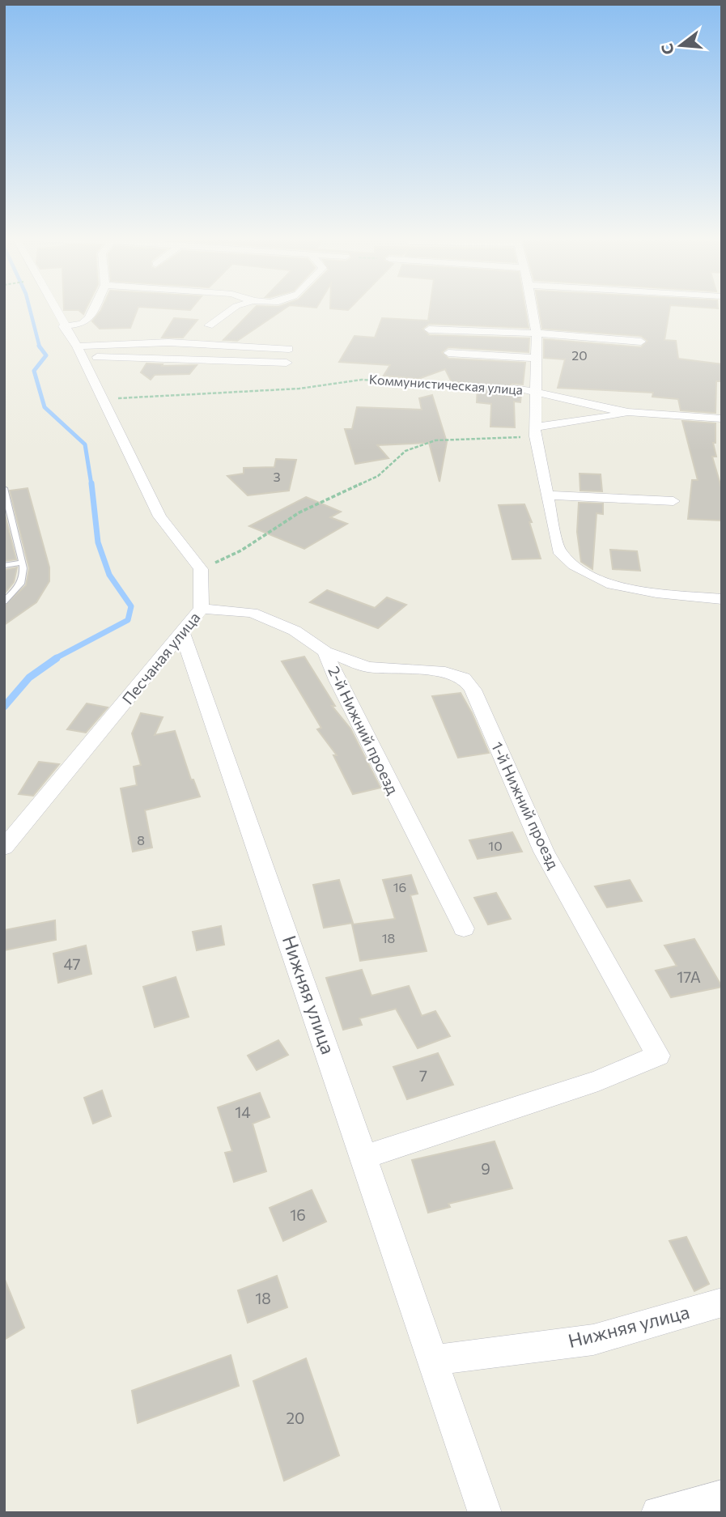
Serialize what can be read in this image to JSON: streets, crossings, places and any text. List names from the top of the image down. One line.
{"streets":{"street":["Коммунистическая улица","Песчаная улица","2-й Нижний проезд","1-й Нижний проезд","Нижняя улица"]},"crossings":[["Песчаная улица","2-й Нижний проезд"],["Песчаная улица","Нижняя улица"],["2-й Нижний проезд","1-й Нижний проезд"]],"house_numbers":["20","3","8","10","16","18","47","17А","7","14","9","16","18","20"],"north":"left"}
